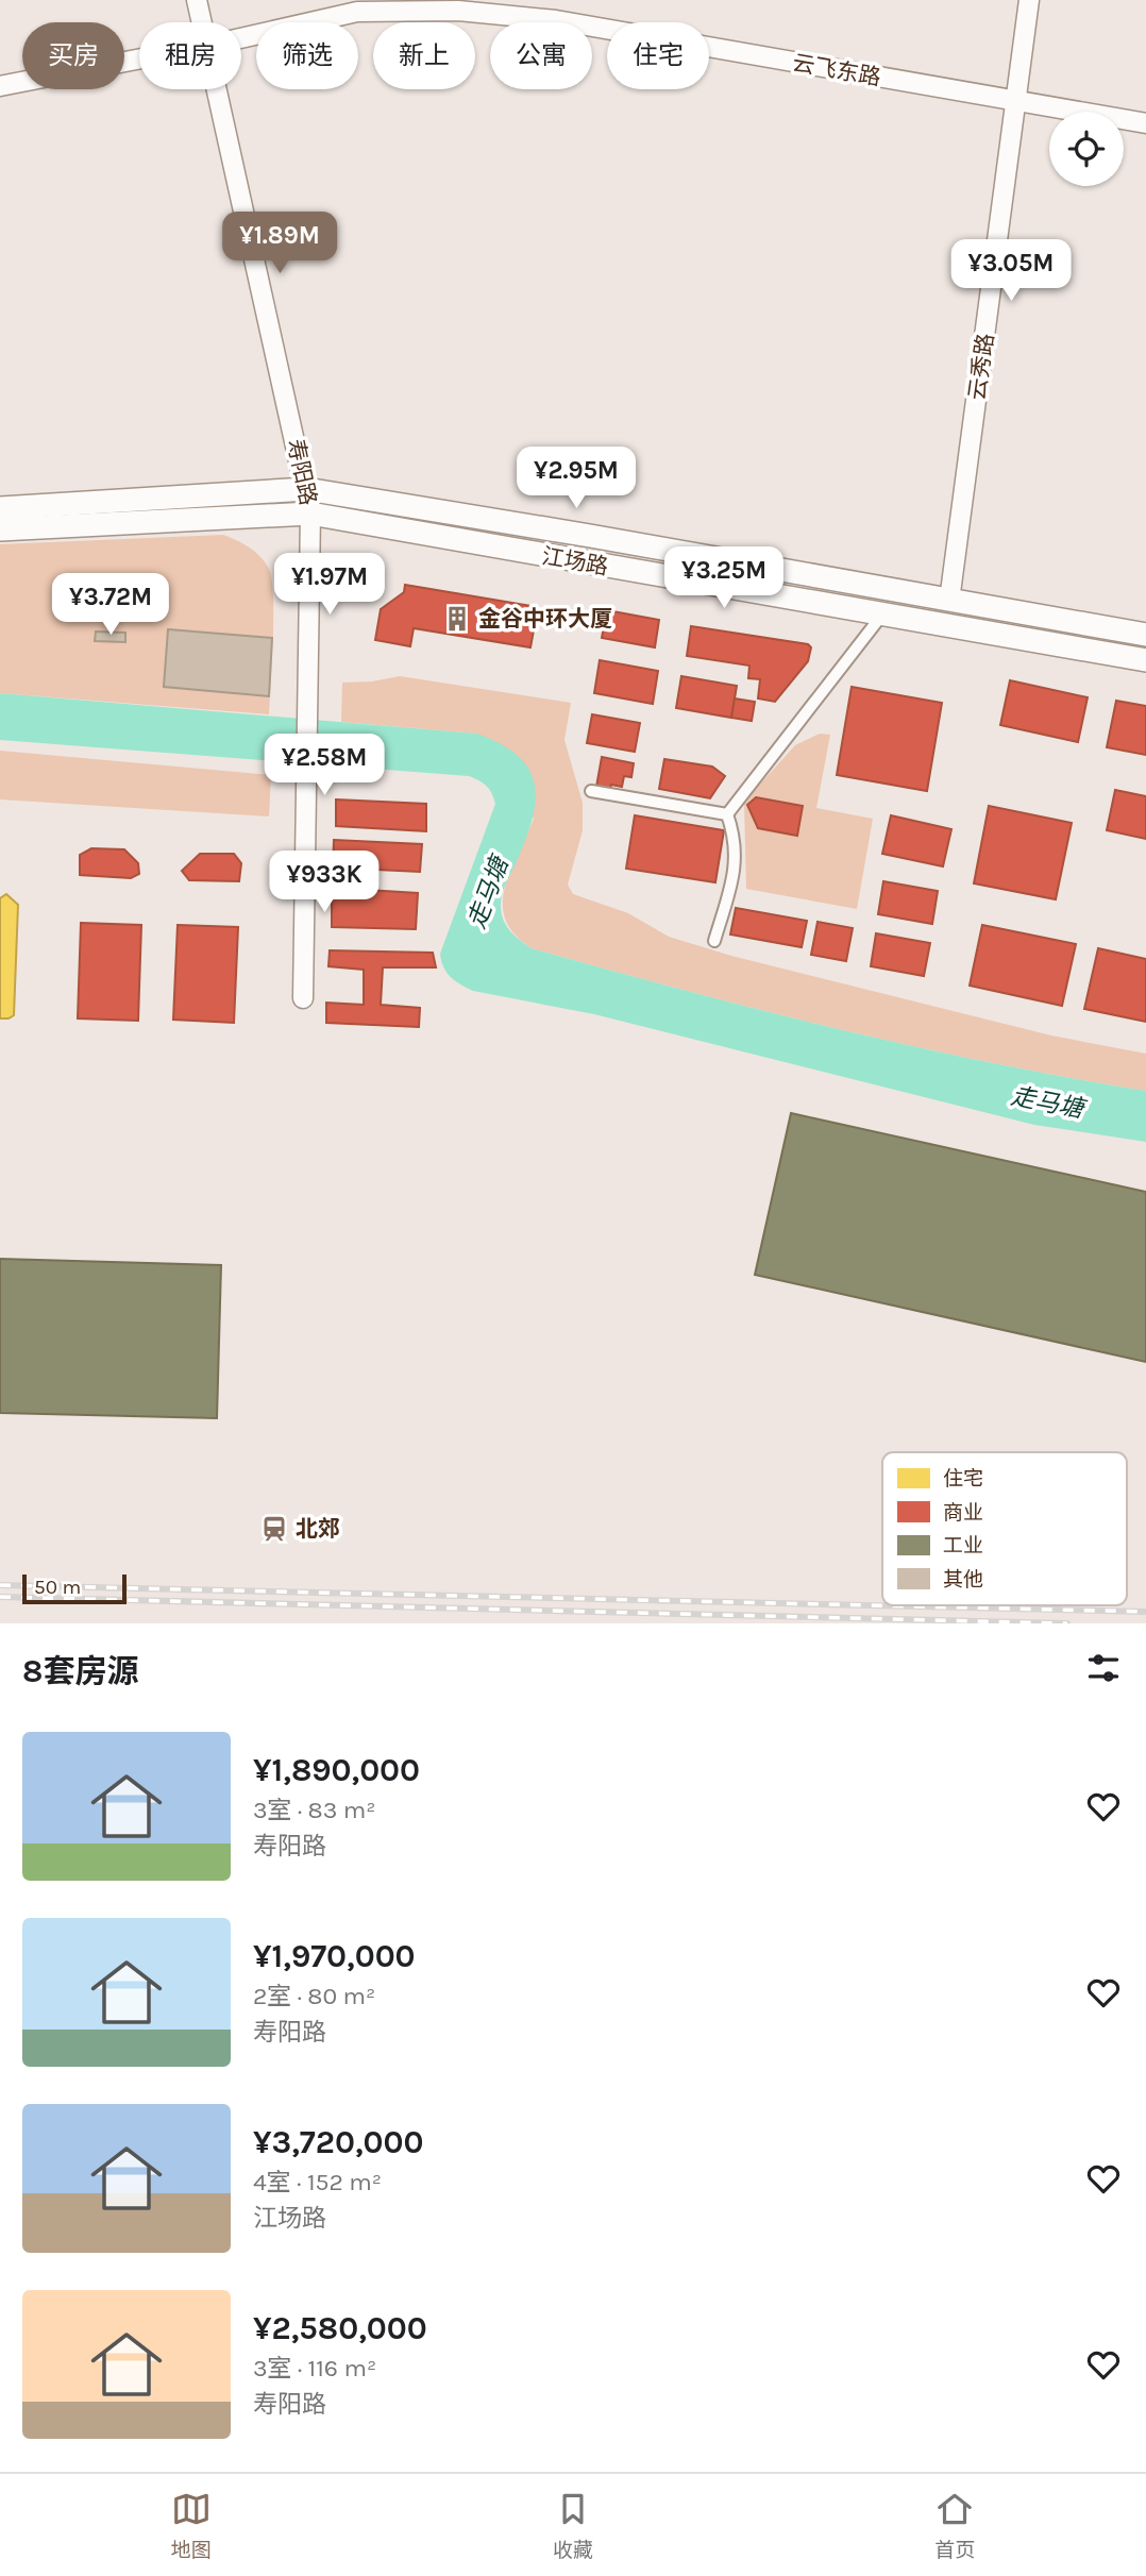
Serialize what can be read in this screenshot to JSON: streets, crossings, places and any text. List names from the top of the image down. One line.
{"streets":{"main road":["江场路"],"street":["云飞东路","云秀路","寿阳路"]},"crossings":[["云飞东路","云秀路"],["云秀路","江场路"],["寿阳路","江场路"]],"water":["走马塘"],"places":{"building":["金谷中环大厦"],"station":["北郊"]},"legend":["住宅","商业","工业","其他"],"scale_bar":"50 m","page":{"chip":["买房","租房","筛选","新上","公寓","住宅"],"price":["¥1.89M","¥3.05M","¥2.95M","¥3.25M","¥1.97M","¥3.72M","¥2.58M","¥933K"],"scale":"50 m","heading":"8套房源","list":[{"name":"¥1,890,000","note":"3室 · 83 m² · 寿阳路"},{"name":"¥1,970,000","note":"2室 · 80 m² · 寿阳路"},{"name":"¥3,720,000","note":"4室 · 152 m² · 江场路"},{"name":"¥2,580,000","note":"3室 · 116 m² · 寿阳路"}],"tabs":["地图","收藏","首页"]}}
